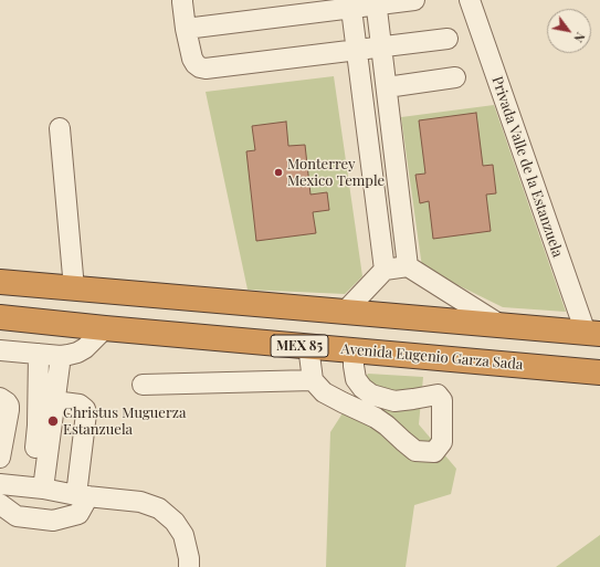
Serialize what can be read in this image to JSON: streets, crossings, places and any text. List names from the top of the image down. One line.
{"streets":{"highway":["MEX 85","Avenida Eugenio Garza Sada"],"street":["Privada Valle de la Estanzuela"]},"places":["Monterrey Mexico Temple","Christus Muguerza Estanzuela"],"north":"bottom right"}
